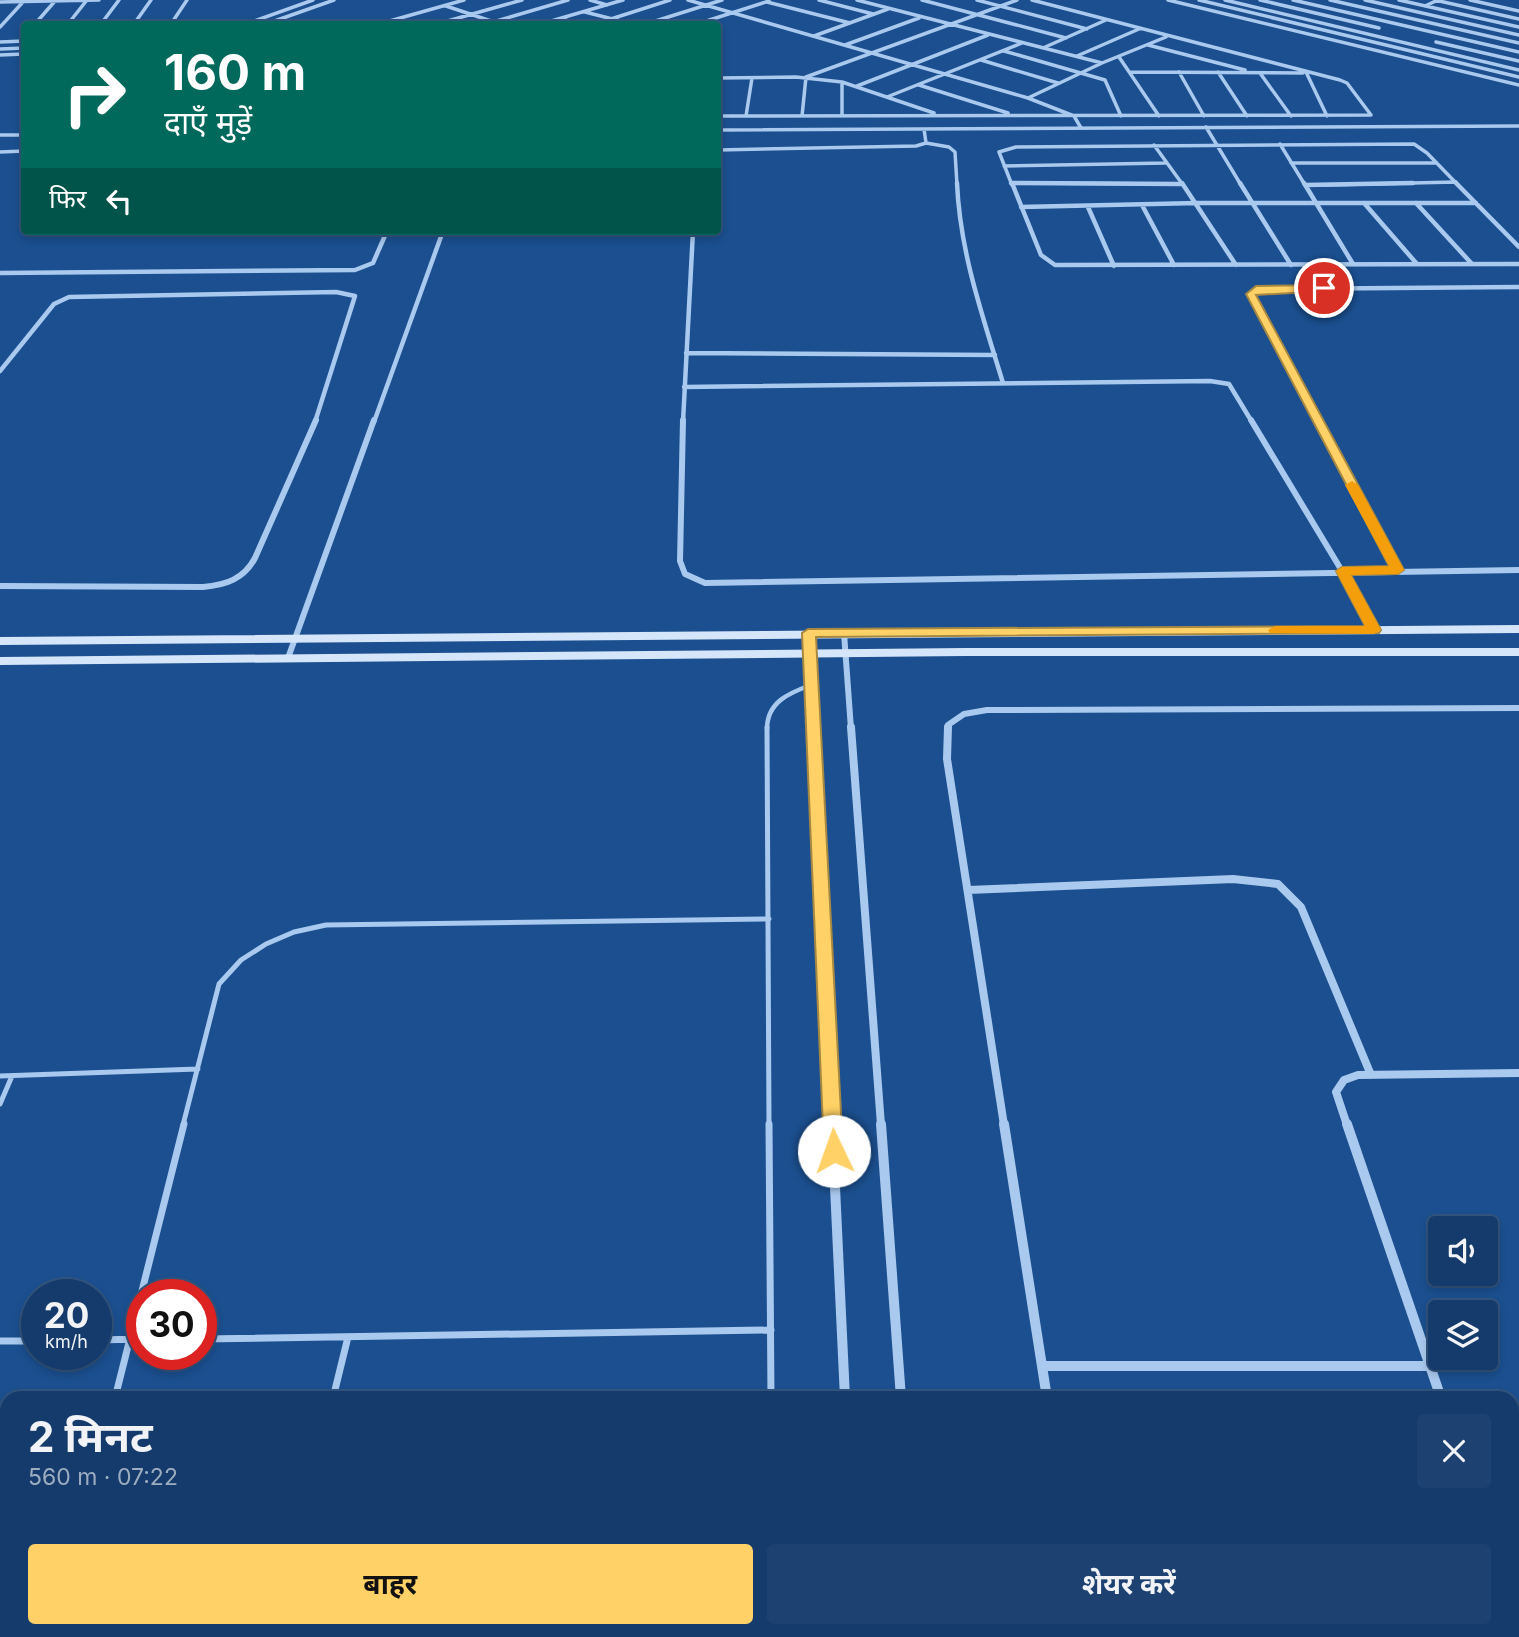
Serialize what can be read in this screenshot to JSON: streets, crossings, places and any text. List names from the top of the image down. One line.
{"page":{"turn":["160 m","दाएँ मुड़ें"],"then":"फिर","speed":"20 km/h","limit":"30","heading":["2 मिनट","560 m · 07:22"],"buttons":["बाहर","शेयर करें"]}}
